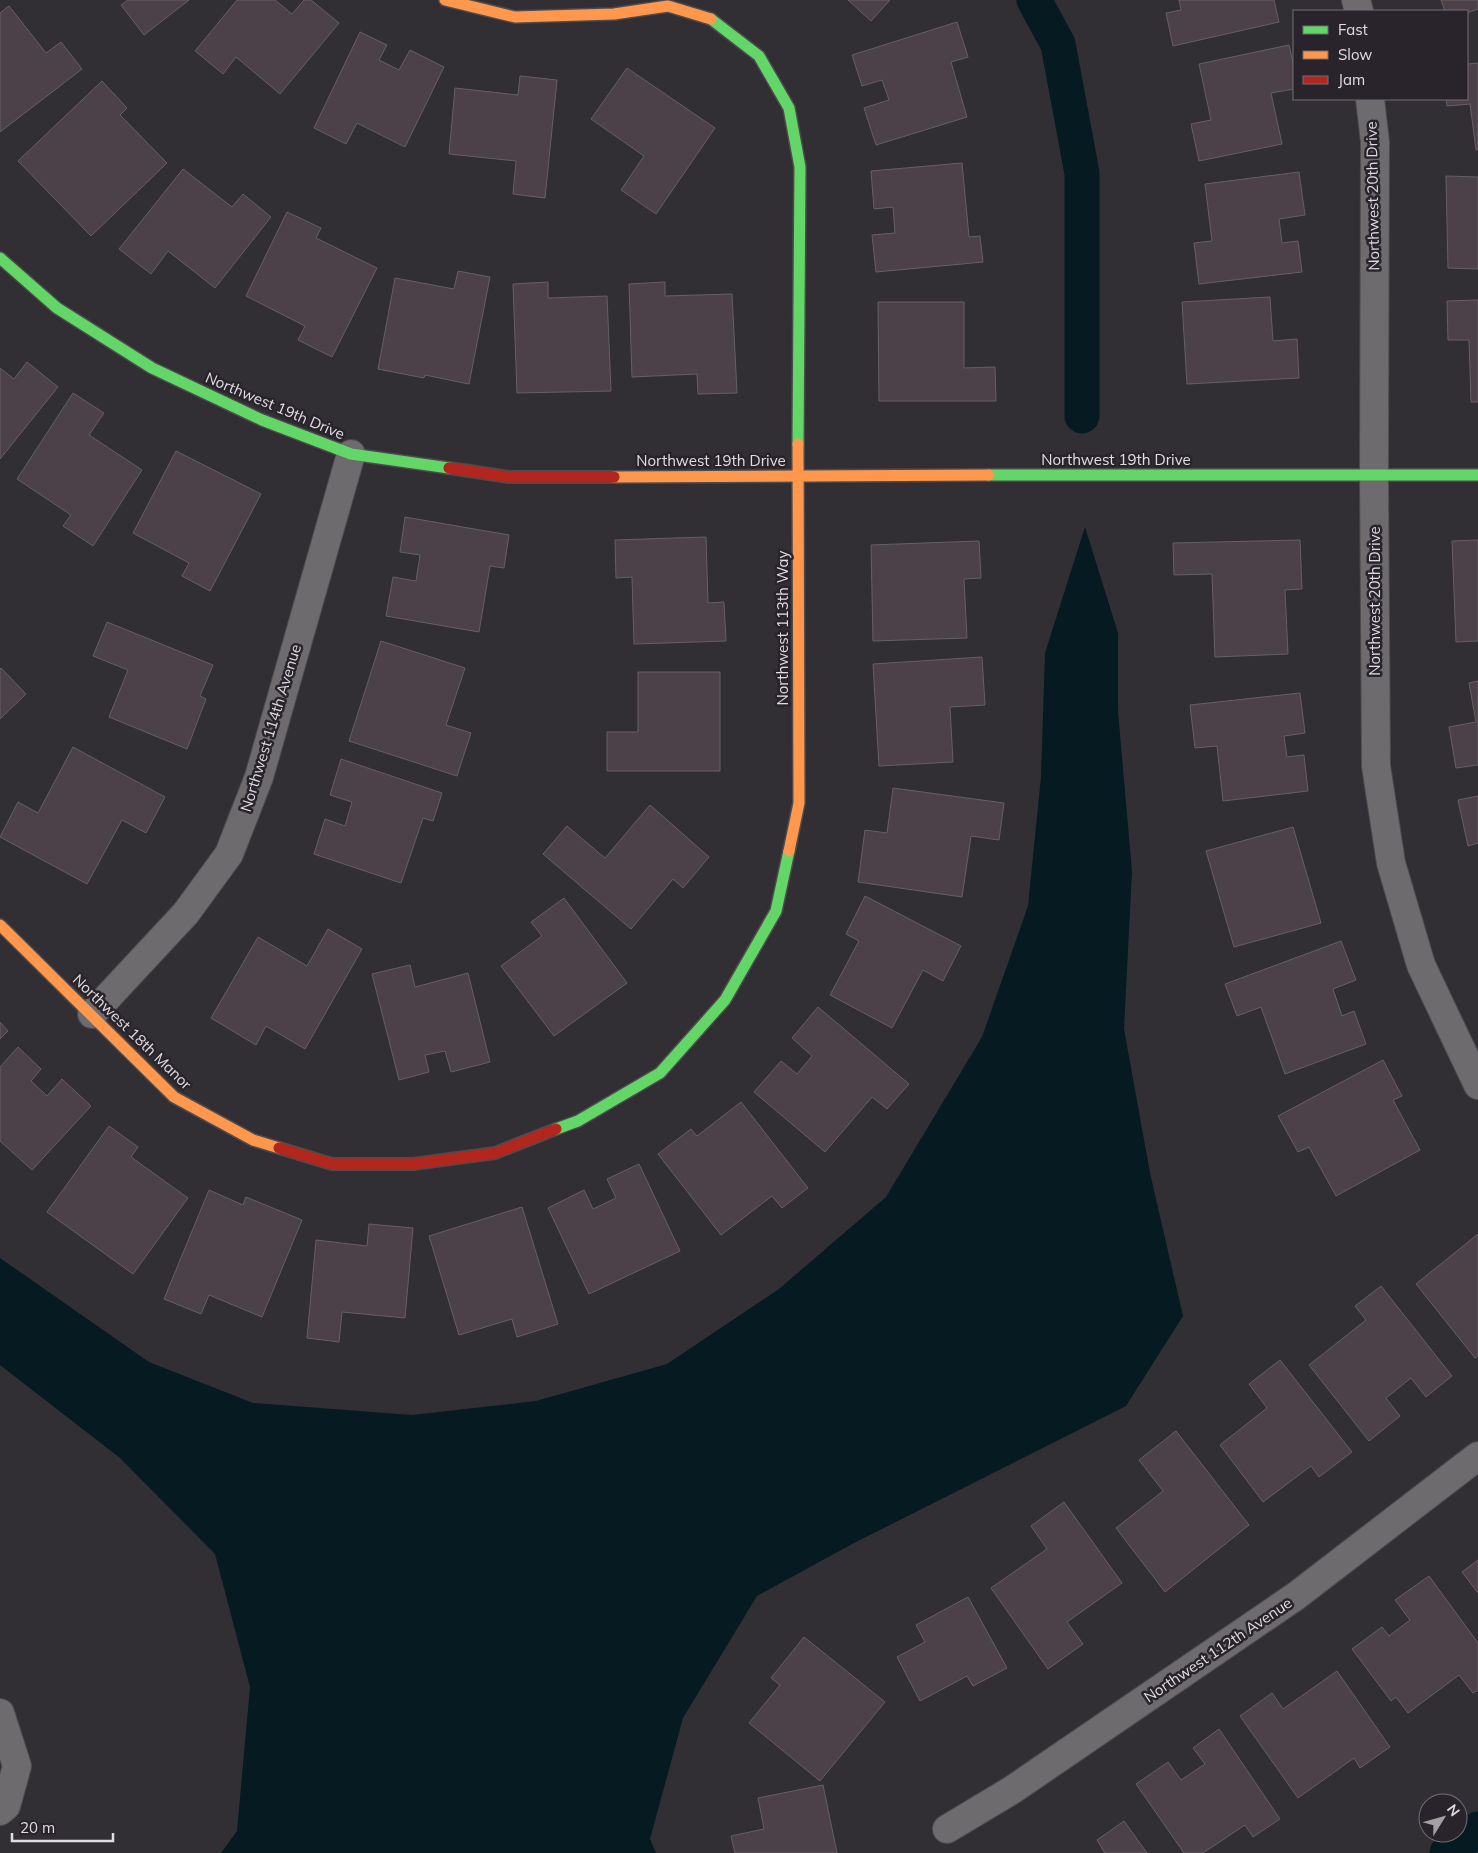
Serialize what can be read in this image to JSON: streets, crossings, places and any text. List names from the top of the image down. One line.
{"streets":{"street":["Northwest 20th Drive","Northwest 19th Drive","Northwest 113th Way","Northwest 114th Avenue","Northwest 18th Manor","Northwest 112th Avenue"]},"crossings":[["Northwest 20th Drive","Northwest 19th Drive"],["Northwest 19th Drive","Northwest 113th Way"],["Northwest 19th Drive","Northwest 114th Avenue"],["Northwest 113th Way","Northwest 18th Manor"],["Northwest 114th Avenue","Northwest 18th Manor"]],"legend":["Fast","Slow","Jam"],"scale_bar":"20 m","north":"top right"}
